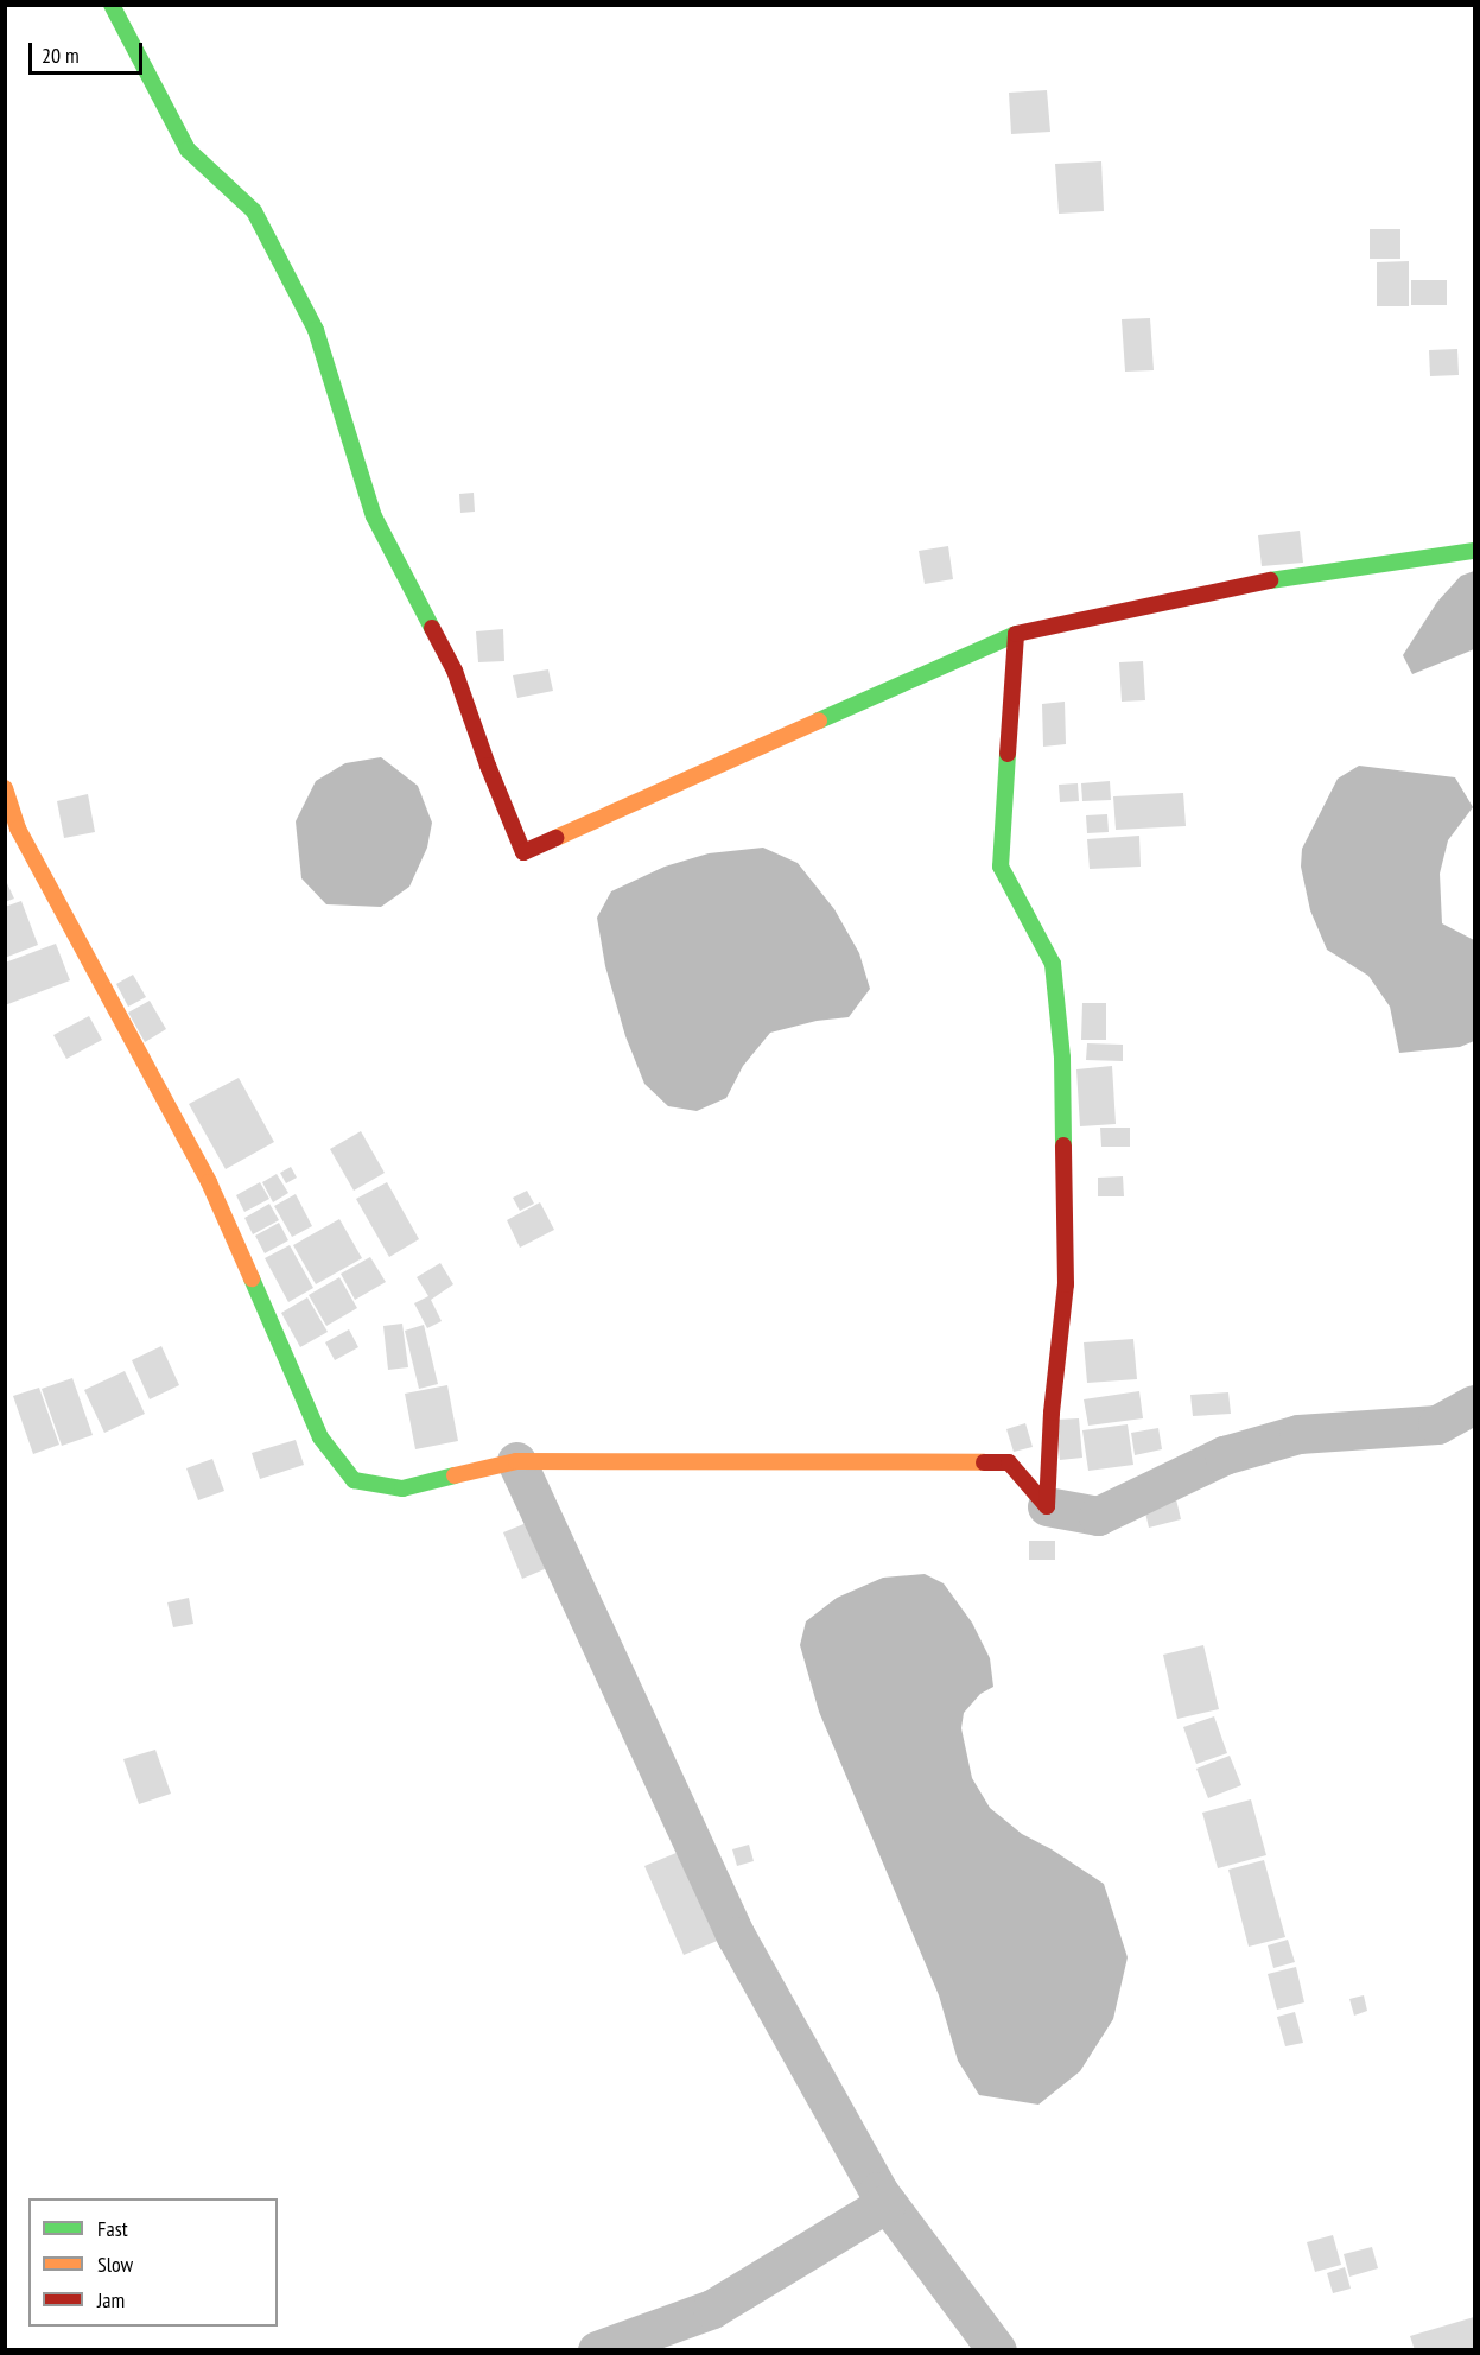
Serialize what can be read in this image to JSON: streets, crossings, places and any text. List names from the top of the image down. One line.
{"legend":["Fast","Slow","Jam"],"scale_bar":"20 m"}
